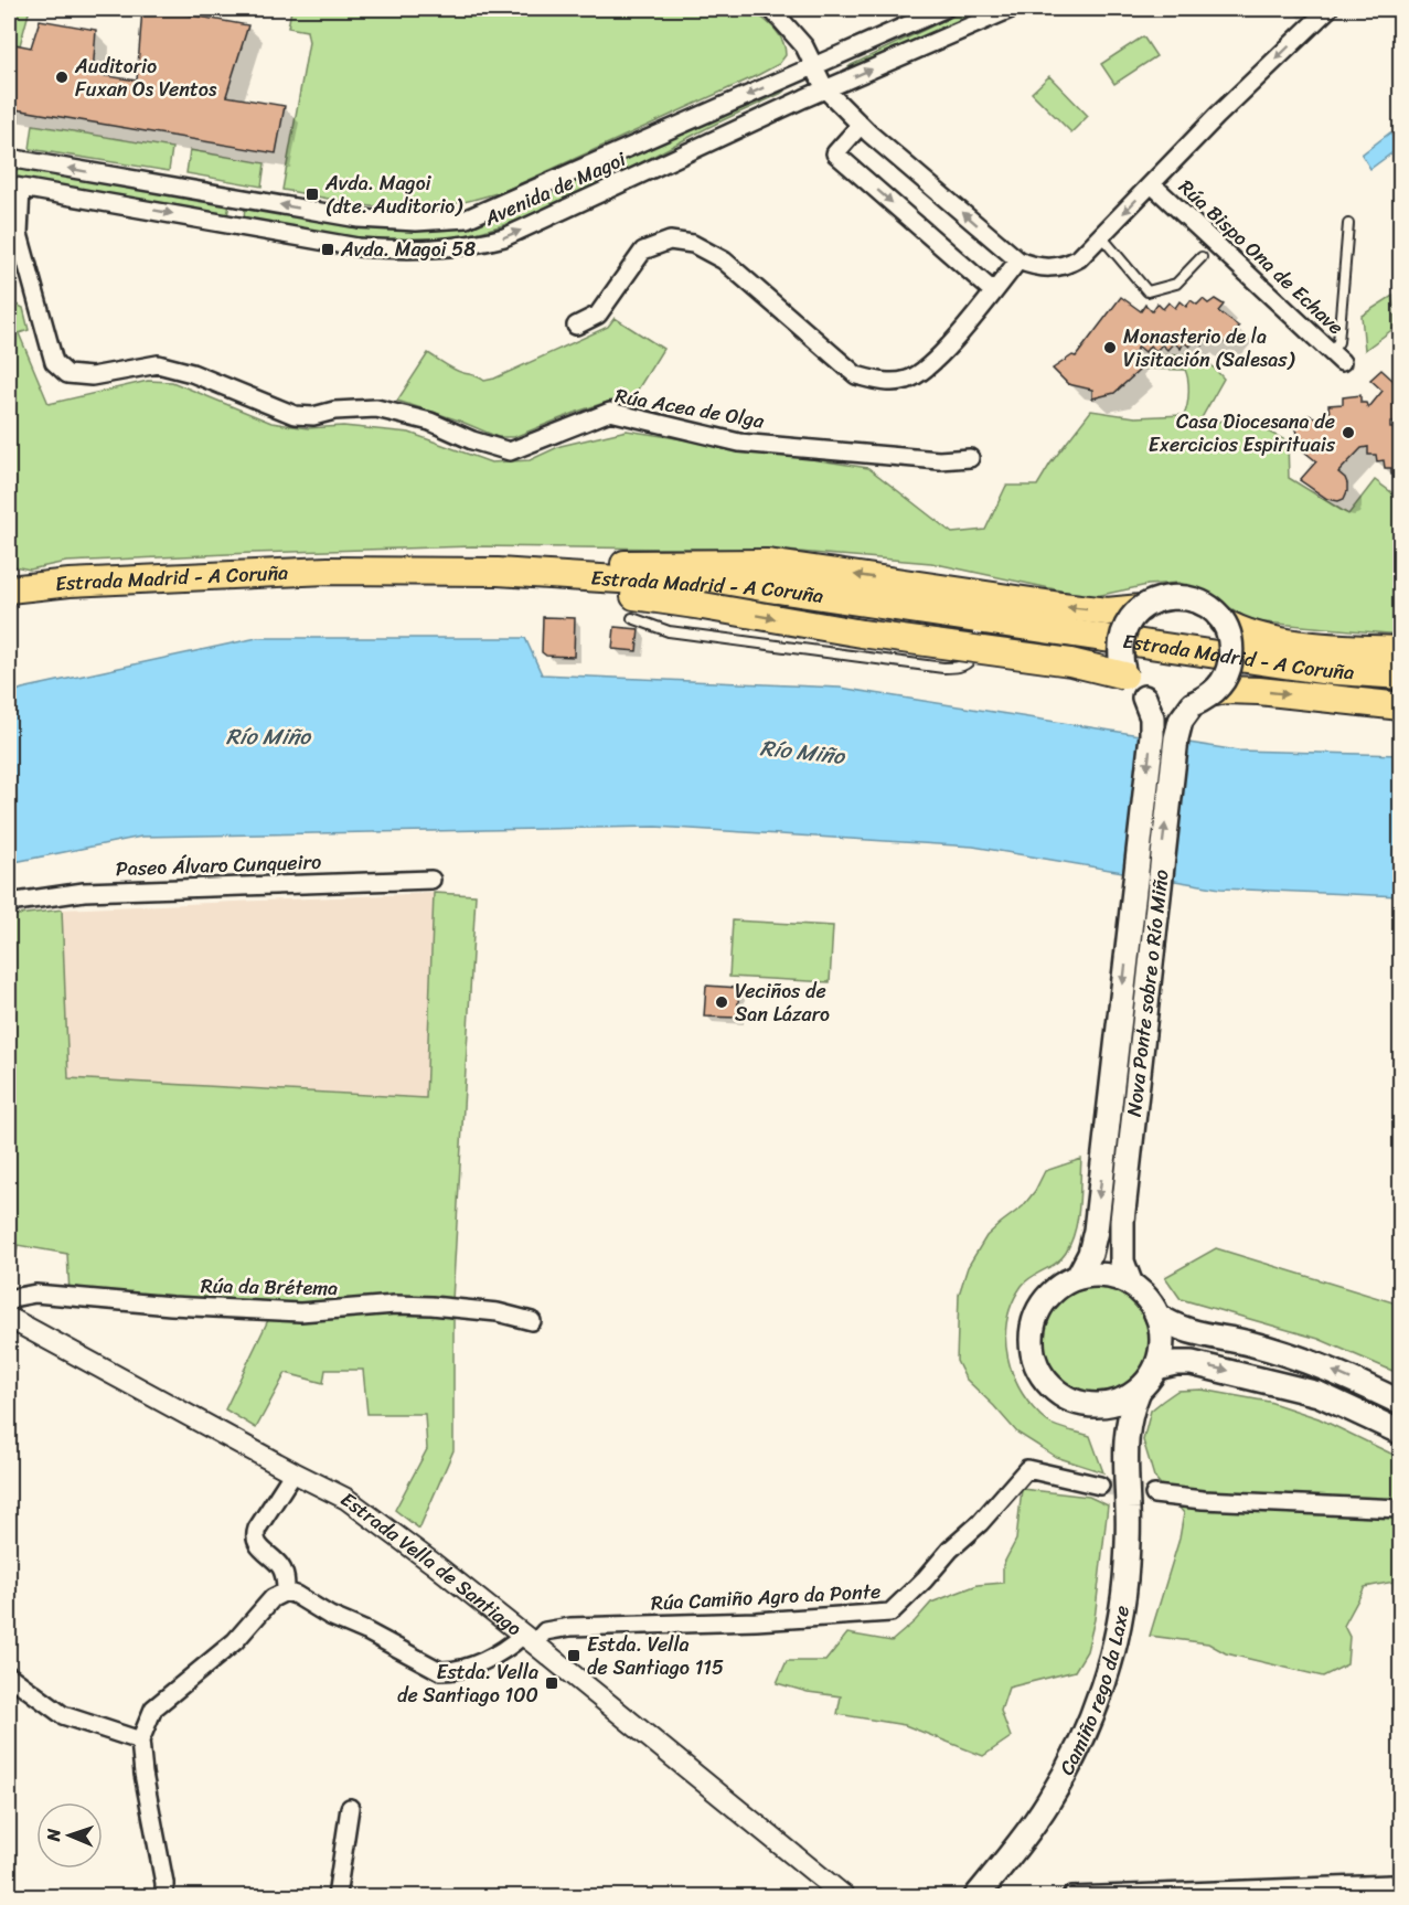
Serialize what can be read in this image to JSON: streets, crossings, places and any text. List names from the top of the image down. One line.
{"streets":{"highway":["Estrada Madrid - A Coruña"],"main road":["Nova Ponte sobre o Río Miño","Camiño rego da Laxe"],"street":["Avenida de Magoi","Rúa Bispo Ona de Echave","Rúa Acea de Olga","Paseo Álvaro Cunqueiro","Rúa da Brétema","Estrada Vella de Santiago","Rúa Camiño Agro da Ponte"]},"crossings":[["Avenida de Magoi","Rúa Bispo Ona de Echave"],["Avenida de Magoi","Rúa Acea de Olga"],["Estrada Vella de Santiago","Rúa Camiño Agro da Ponte"]],"water":["Río Miño"],"places":{"other":["Auditorio Fuxan Os Ventos","Monasterio de la Visitación (Salesas)","Casa Diocesana de Exercicios Espirituais","Veciños de San Lázaro"],"transit":["Avda. Magoi (dte. Auditorio)","Avda. Magoi 58","Estda. Vella de Santiago 115","Estda. Vella de Santiago 100"]},"north":"left"}
